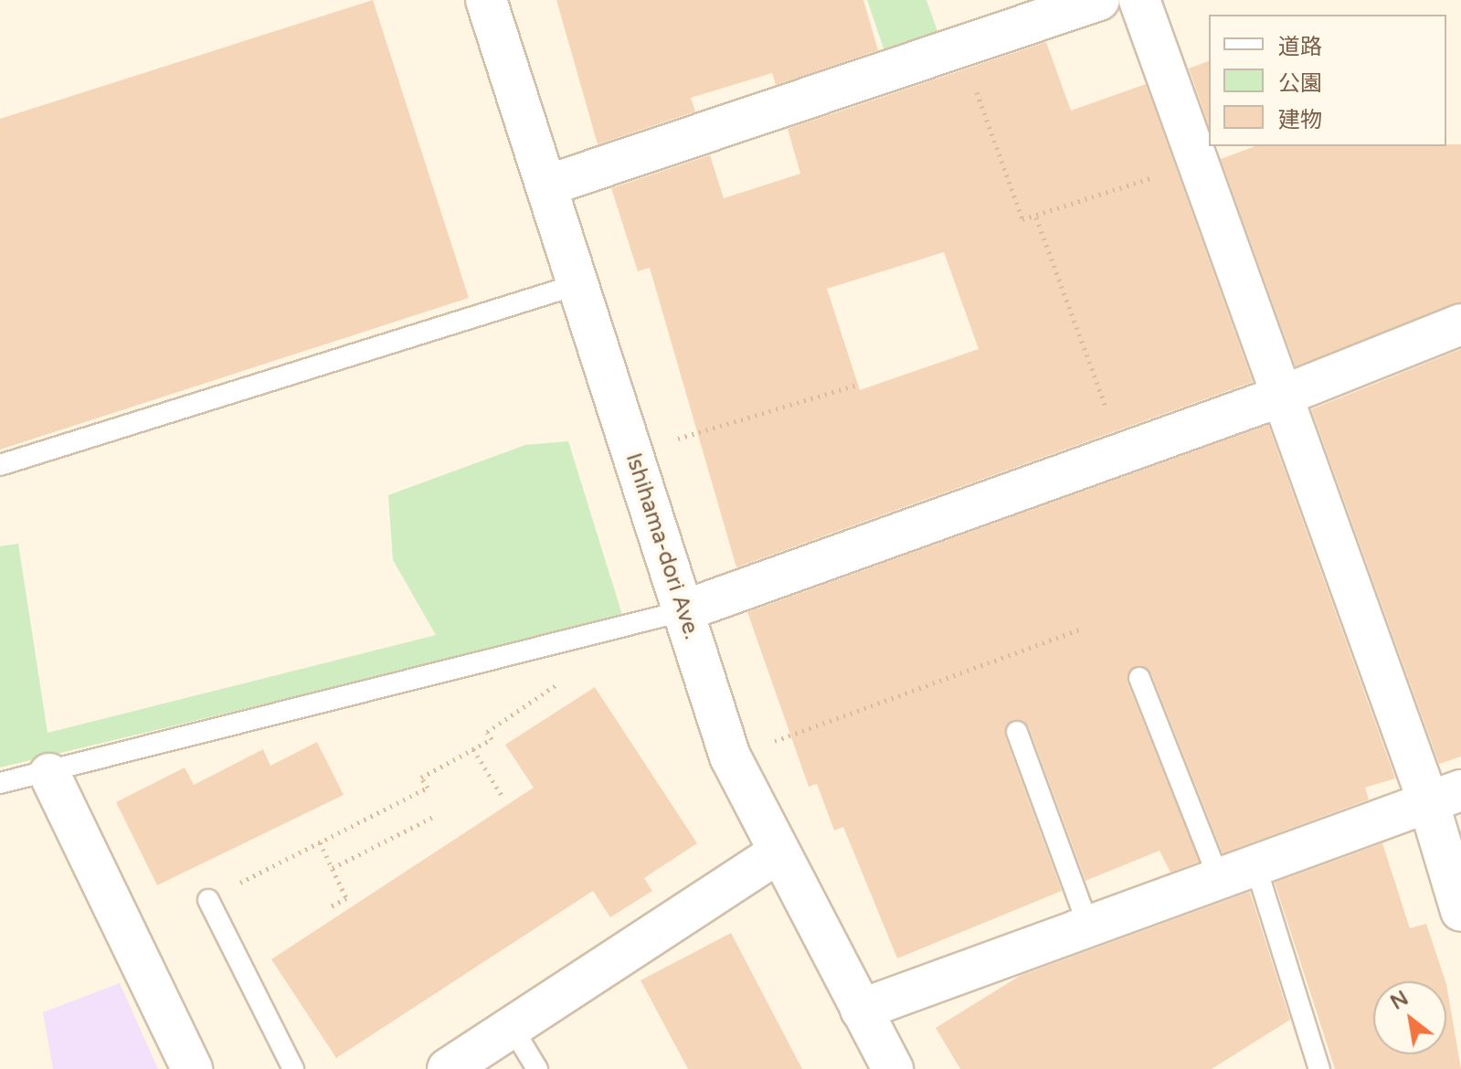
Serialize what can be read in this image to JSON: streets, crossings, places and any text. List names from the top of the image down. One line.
{"streets":{"street":["Ishihama-dori Ave."]},"legend":["道路","公園","建物"],"north":"top left"}
